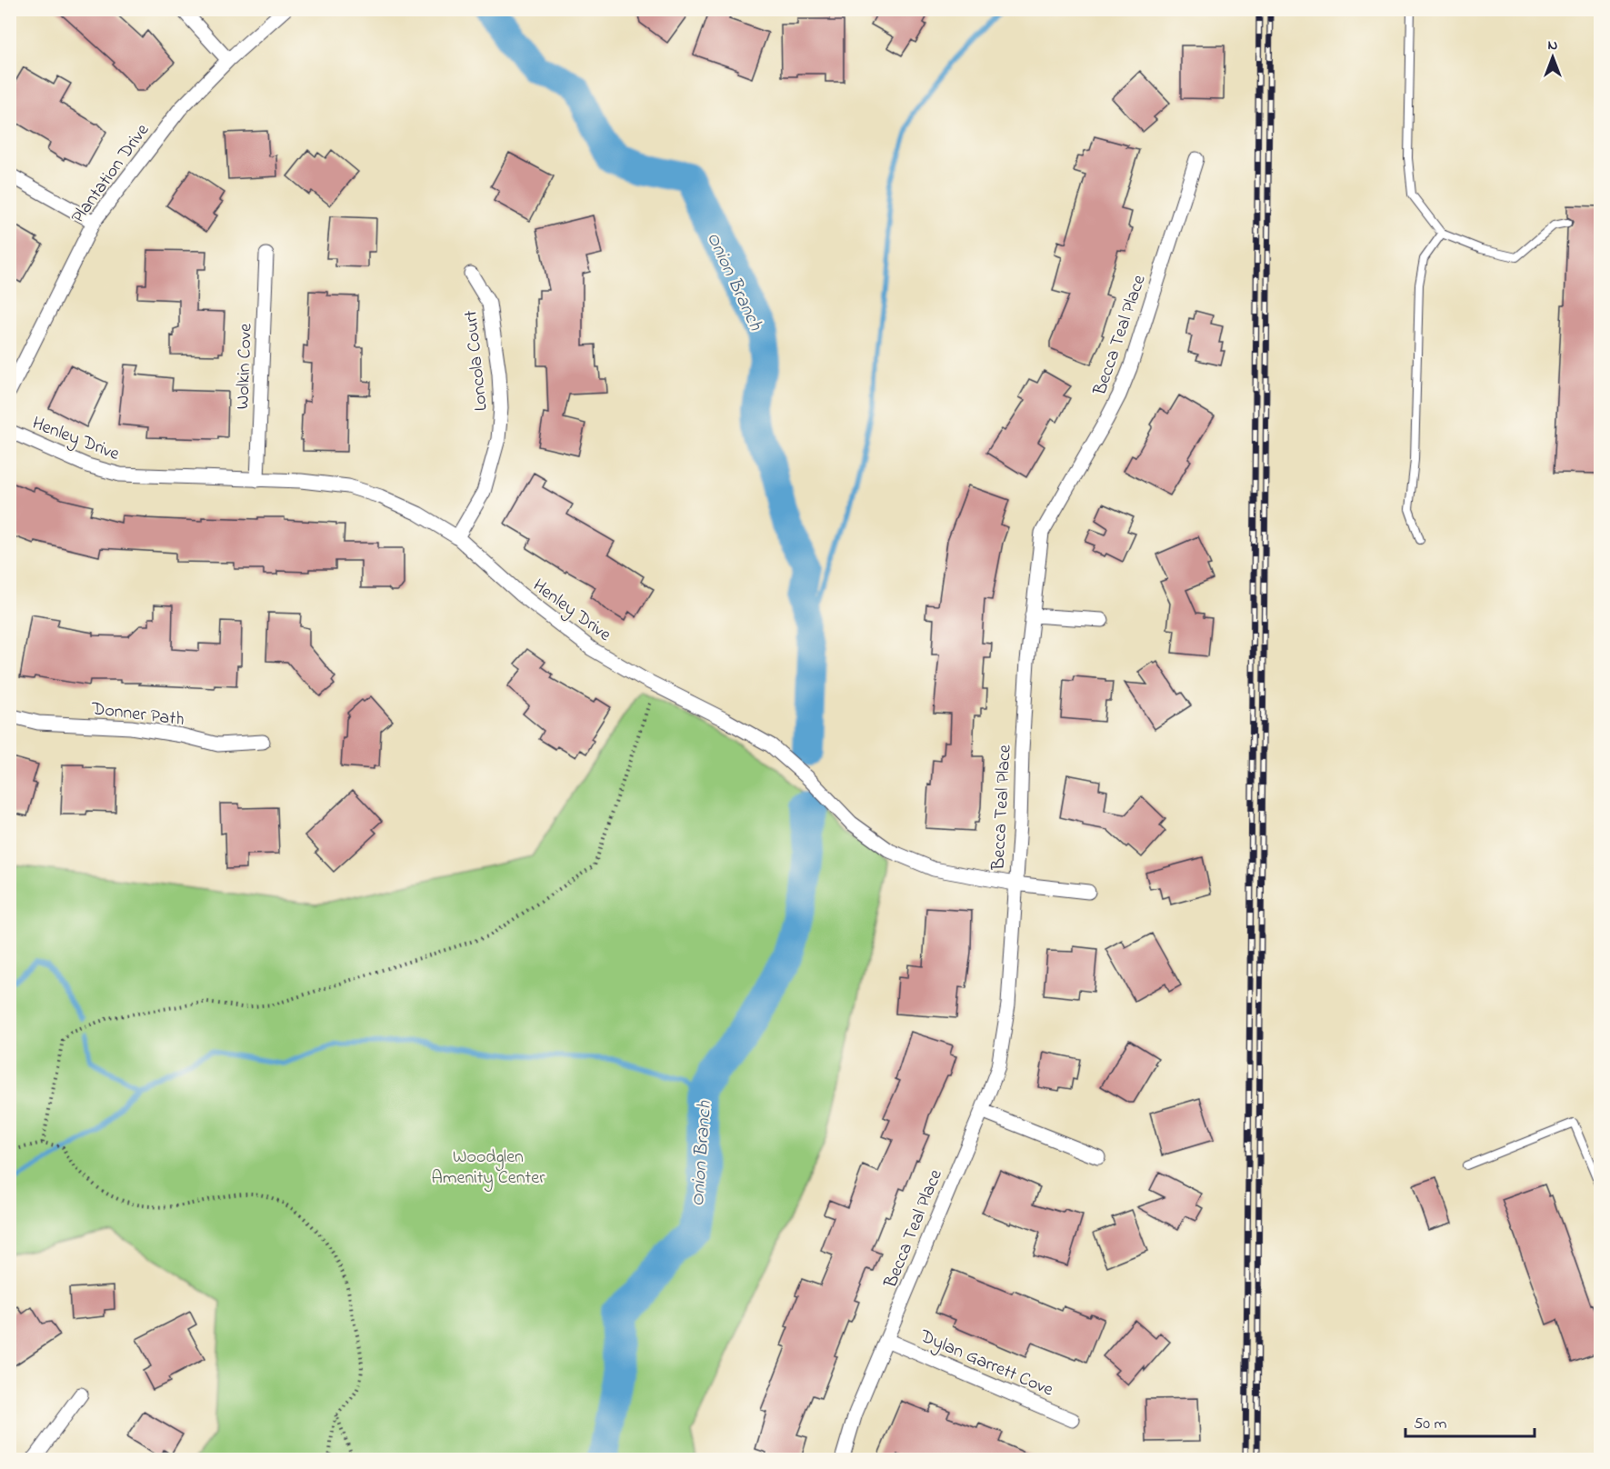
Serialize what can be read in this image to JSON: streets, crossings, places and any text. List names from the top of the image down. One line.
{"streets":{"street":["Plantation Drive","Becca Teal Place","Loncola Court","Wolkin Cove","Henley Drive","Donner Path","Dylan Garrett Cove"]},"crossings":[["Becca Teal Place","Henley Drive"],["Becca Teal Place","Dylan Garrett Cove"],["Loncola Court","Henley Drive"],["Wolkin Cove","Henley Drive"]],"water":["Onion Branch"],"parks":["Woodglen Amenity Center"],"scale_bar":"50 m","north":"top"}
